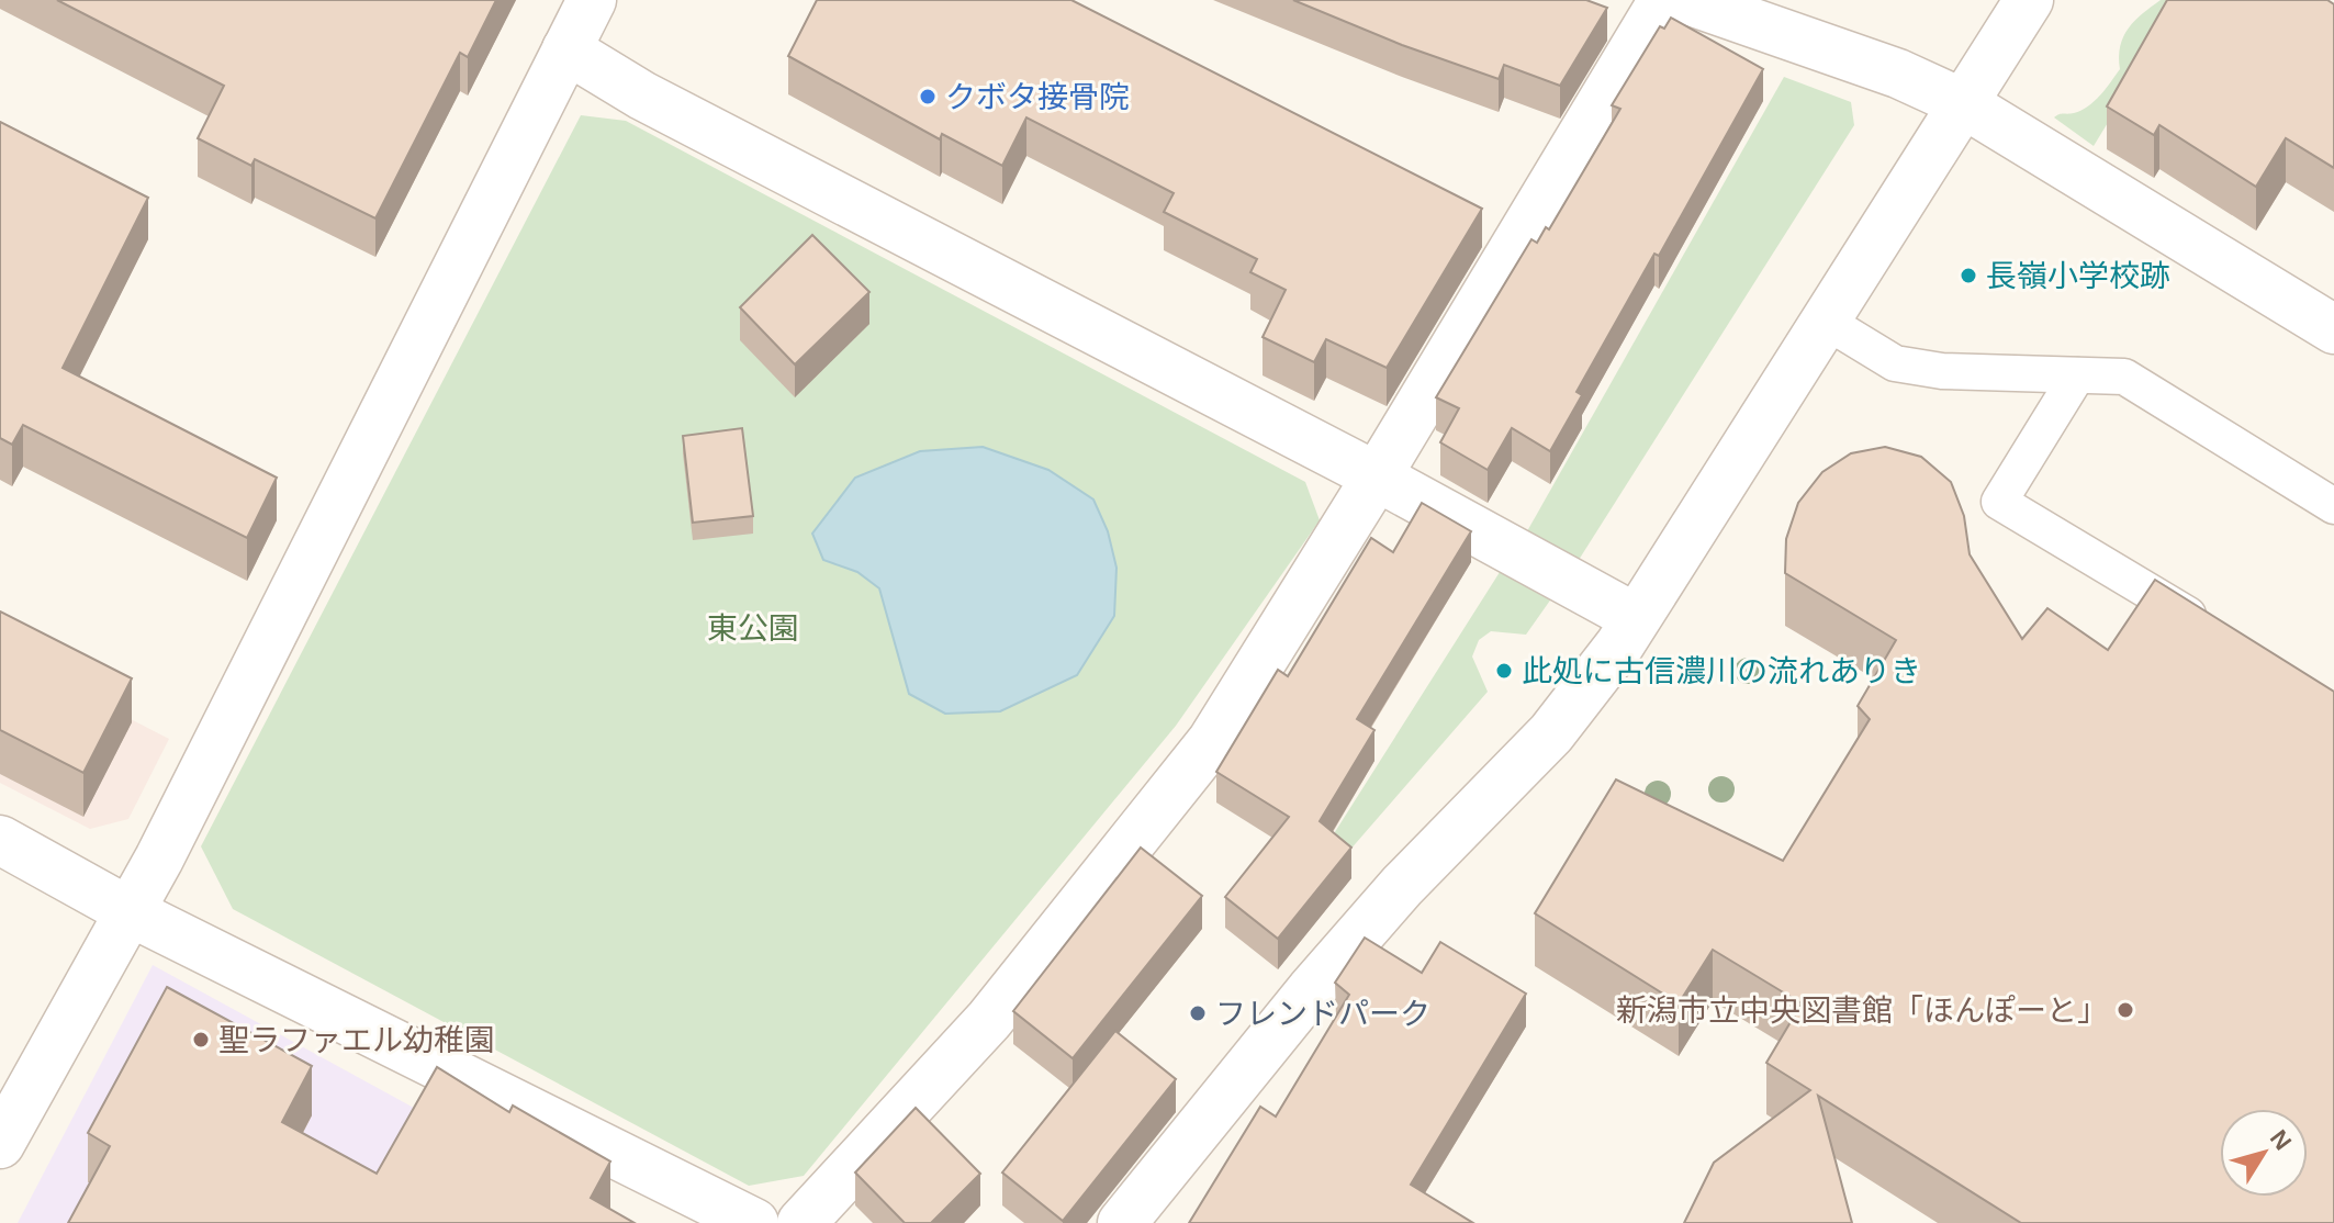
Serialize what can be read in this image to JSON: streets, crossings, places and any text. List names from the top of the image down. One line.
{"parks":["東公園"],"places":["クボタ接骨院","長嶺小学校跡","此処に古信濃川の流れありき","新潟市立中央図書館「ほんぽーと」","フレンドパーク","聖ラファエル幼稚園"],"north":"top right"}
